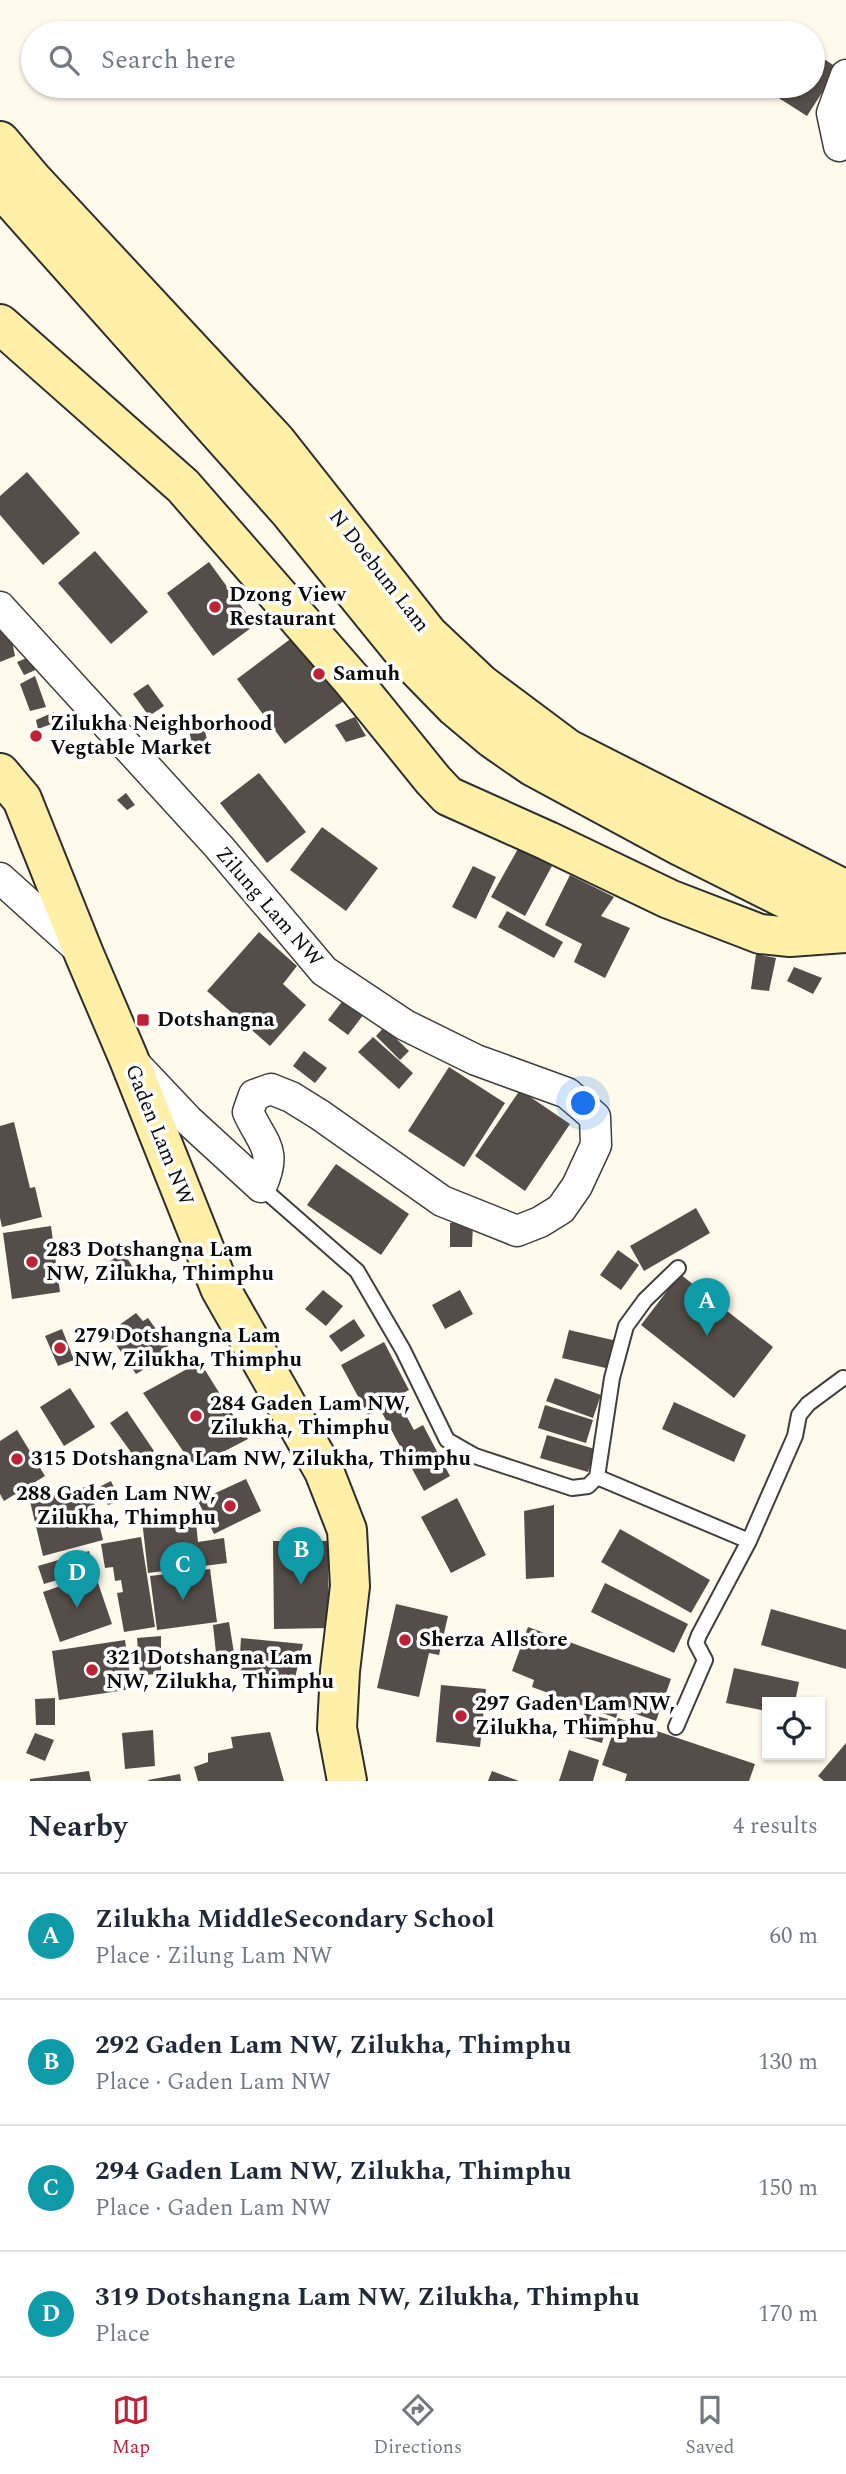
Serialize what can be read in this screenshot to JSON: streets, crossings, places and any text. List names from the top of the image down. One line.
{"streets":{"main road":["N Doebum Lam","Gaden Lam NW"],"street":["Zilung Lam NW"]},"places":{"other":["Dzong View Restaurant","Samuh","Zilukha Neighborhood Vegtable Market","283 Dotshangna Lam NW, Zilukha, Thimphu","279 Dotshangna Lam NW, Zilukha, Thimphu","284 Gaden Lam NW, Zilukha, Thimphu","315 Dotshangna Lam NW, Zilukha, Thimphu","288 Gaden Lam NW, Zilukha, Thimphu","Sherza Allstore","321 Dotshangna Lam NW, Zilukha, Thimphu","297 Gaden Lam NW, Zilukha, Thimphu"],"transit":["Dotshangna"]},"page":{"search":"Search here","pins":["A","B","C","D"],"heading":["Nearby","4 results"],"list":[{"mark":"A","name":"Zilukha MiddleSecondary School","note":"Place · Zilung Lam NW","value":"60 m"},{"mark":"B","name":"292 Gaden Lam NW, Zilukha, Thimphu","note":"Place · Gaden Lam NW","value":"130 m"},{"mark":"C","name":"294 Gaden Lam NW, Zilukha, Thimphu","note":"Place · Gaden Lam NW","value":"150 m"},{"mark":"D","name":"319 Dotshangna Lam NW, Zilukha, Thimphu","note":"Place","value":"170 m"}],"nav":["Map","Directions","Saved"]}}
